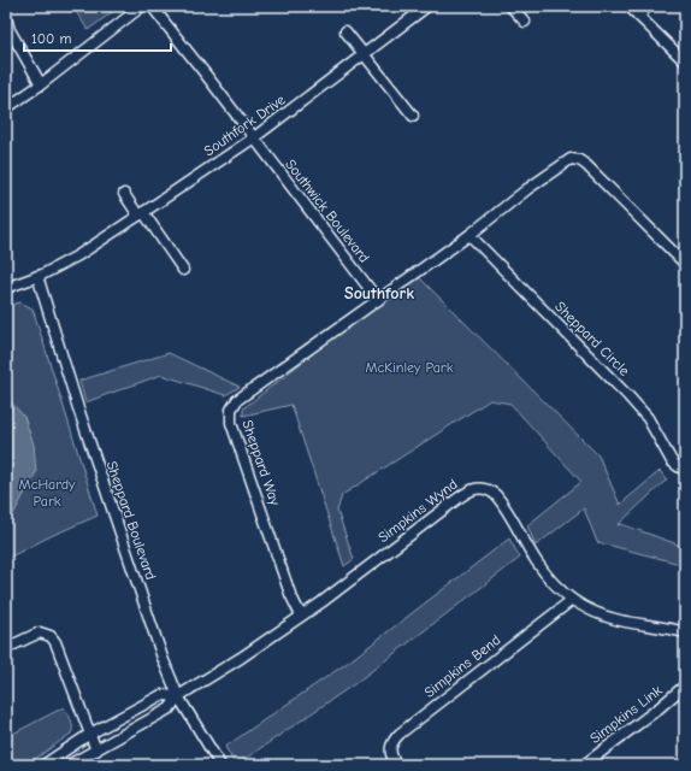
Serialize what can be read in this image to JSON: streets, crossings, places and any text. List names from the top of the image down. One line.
{"streets":{"street":["Southfork Drive","Southwick Boulevard","Sheppard Circle","Sheppard Way","Simpkins Wynd","Sheppard Boulevard","Simpkins Bend","Simpkins Link"]},"crossings":[["Southfork Drive","Southwick Boulevard"],["Southfork Drive","Sheppard Boulevard"],["Southwick Boulevard","Sheppard Way"],["Sheppard Way","Simpkins Wynd"],["Simpkins Wynd","Sheppard Boulevard"],["Simpkins Wynd","Simpkins Bend"]],"districts":["Southfork"],"parks":["McKinley Park","McHardy Park"],"scale_bar":"100 m"}
